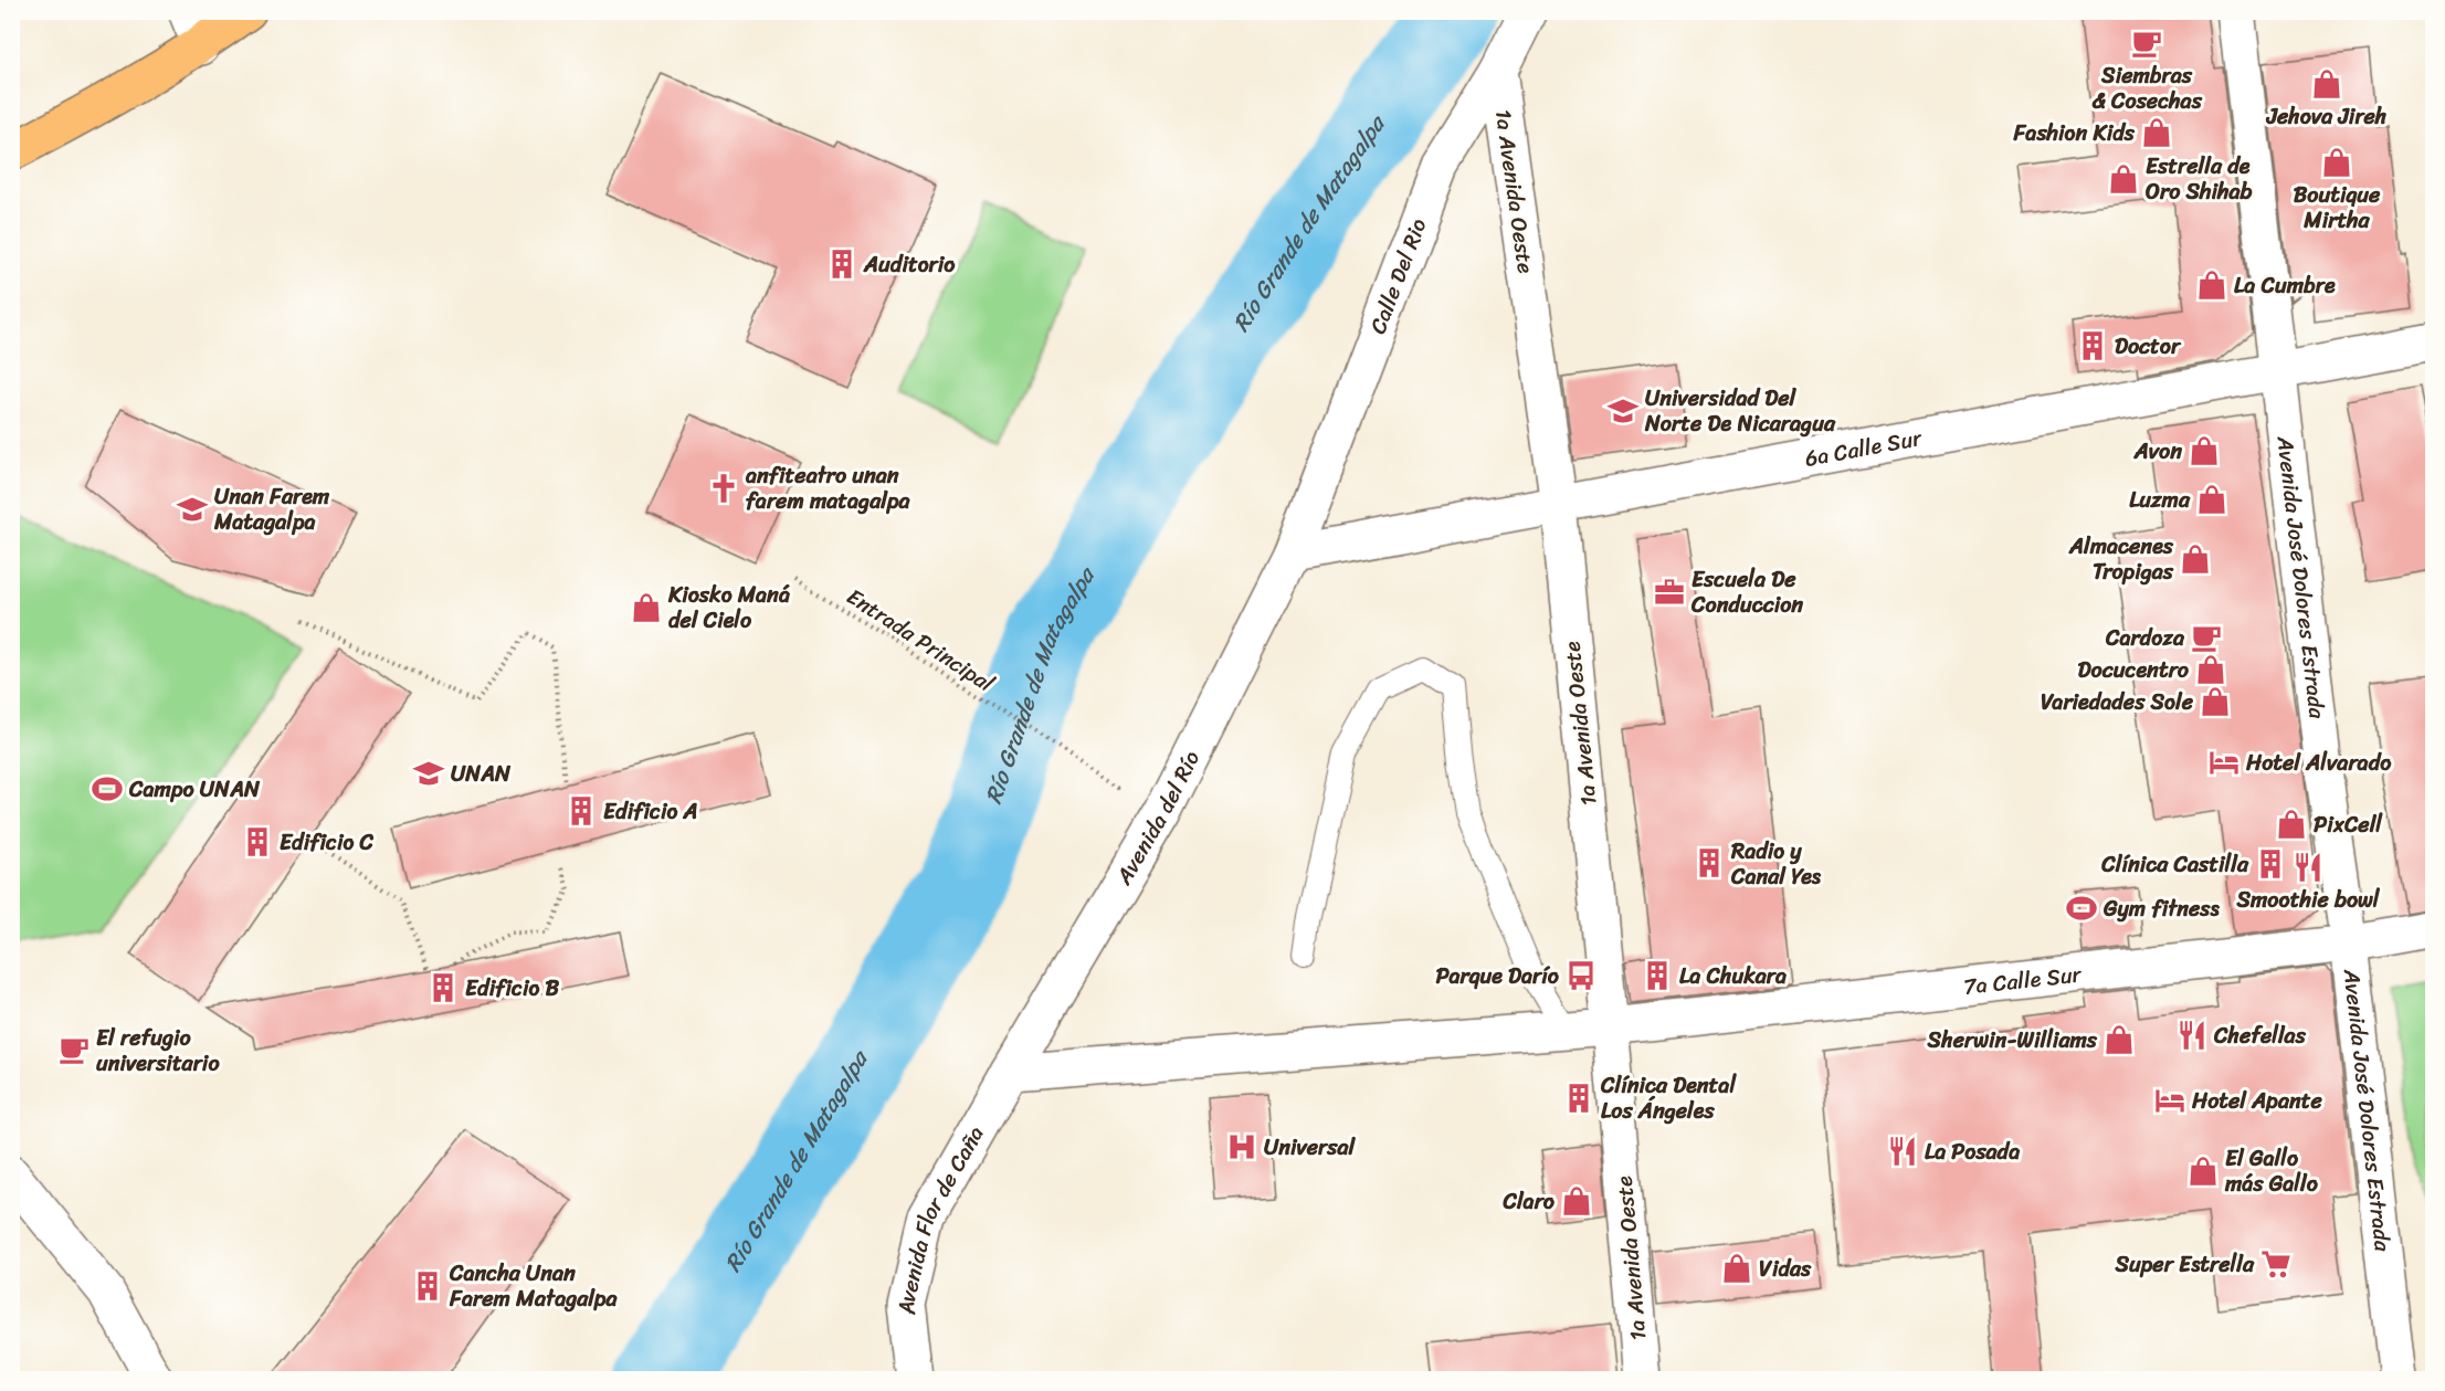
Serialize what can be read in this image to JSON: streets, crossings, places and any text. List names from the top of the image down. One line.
{"streets":{"street":["1a Avenida Oeste","Calle Del Rio","6a Calle Sur","Avenida José Dolores Estrada","Avenida del Río","7a Calle Sur","Avenida Flor de Caña"],"path":["Entrada Principal"]},"crossings":[["1a Avenida Oeste","Calle Del Rio"],["1a Avenida Oeste","6a Calle Sur"],["1a Avenida Oeste","7a Calle Sur"],["Calle Del Rio","6a Calle Sur"],["Calle Del Rio","Avenida del Río"],["6a Calle Sur","Avenida José Dolores Estrada"],["6a Calle Sur","Avenida del Río"],["Avenida José Dolores Estrada","7a Calle Sur"],["Entrada Principal","Avenida del Río"],["Avenida del Río","7a Calle Sur"],["Avenida del Río","Avenida Flor de Caña"],["7a Calle Sur","Avenida Flor de Caña"]],"water":["Río Grande de Matagalpa"],"places":{"cafe":["Siembras & Cosechas","Cardoza","El refugio universitario"],"shop":["Jehova Jireh","Fashion Kids","Boutique Mirtha","Estrella de Oro Shihab","La Cumbre","Avon","Luzma","Almacenes Tropigas","Kiosko Maná del Cielo","Docucentro","Variedades Sole","PixCell","Sherwin-Williams","El Gallo más Gallo","Claro","Vidas"],"building":["Auditorio","Doctor","Edificio A","Edificio C","Radio y Canal Yes","Clínica Castilla","La Chukara","Edificio B","Clínica Dental Los Ángeles","Cancha Unan Farem Matagalpa"],"school or university":["Universidad Del Norte De Nicaragua","Unan Farem Matagalpa","UNAN"],"church":["anfiteatro unan farem matagalpa"],"office":["Escuela De Conduccion"],"hotel":["Hotel Alvarado","Hotel Apante"],"sports":["Campo UNAN","Gym fitness"],"restaurant":["Smoothie bowl","Chefellas","La Posada"],"bus stop":["Parque Darío"],"hospital":["Universal"],"supermarket":["Super Estrella"]}}
